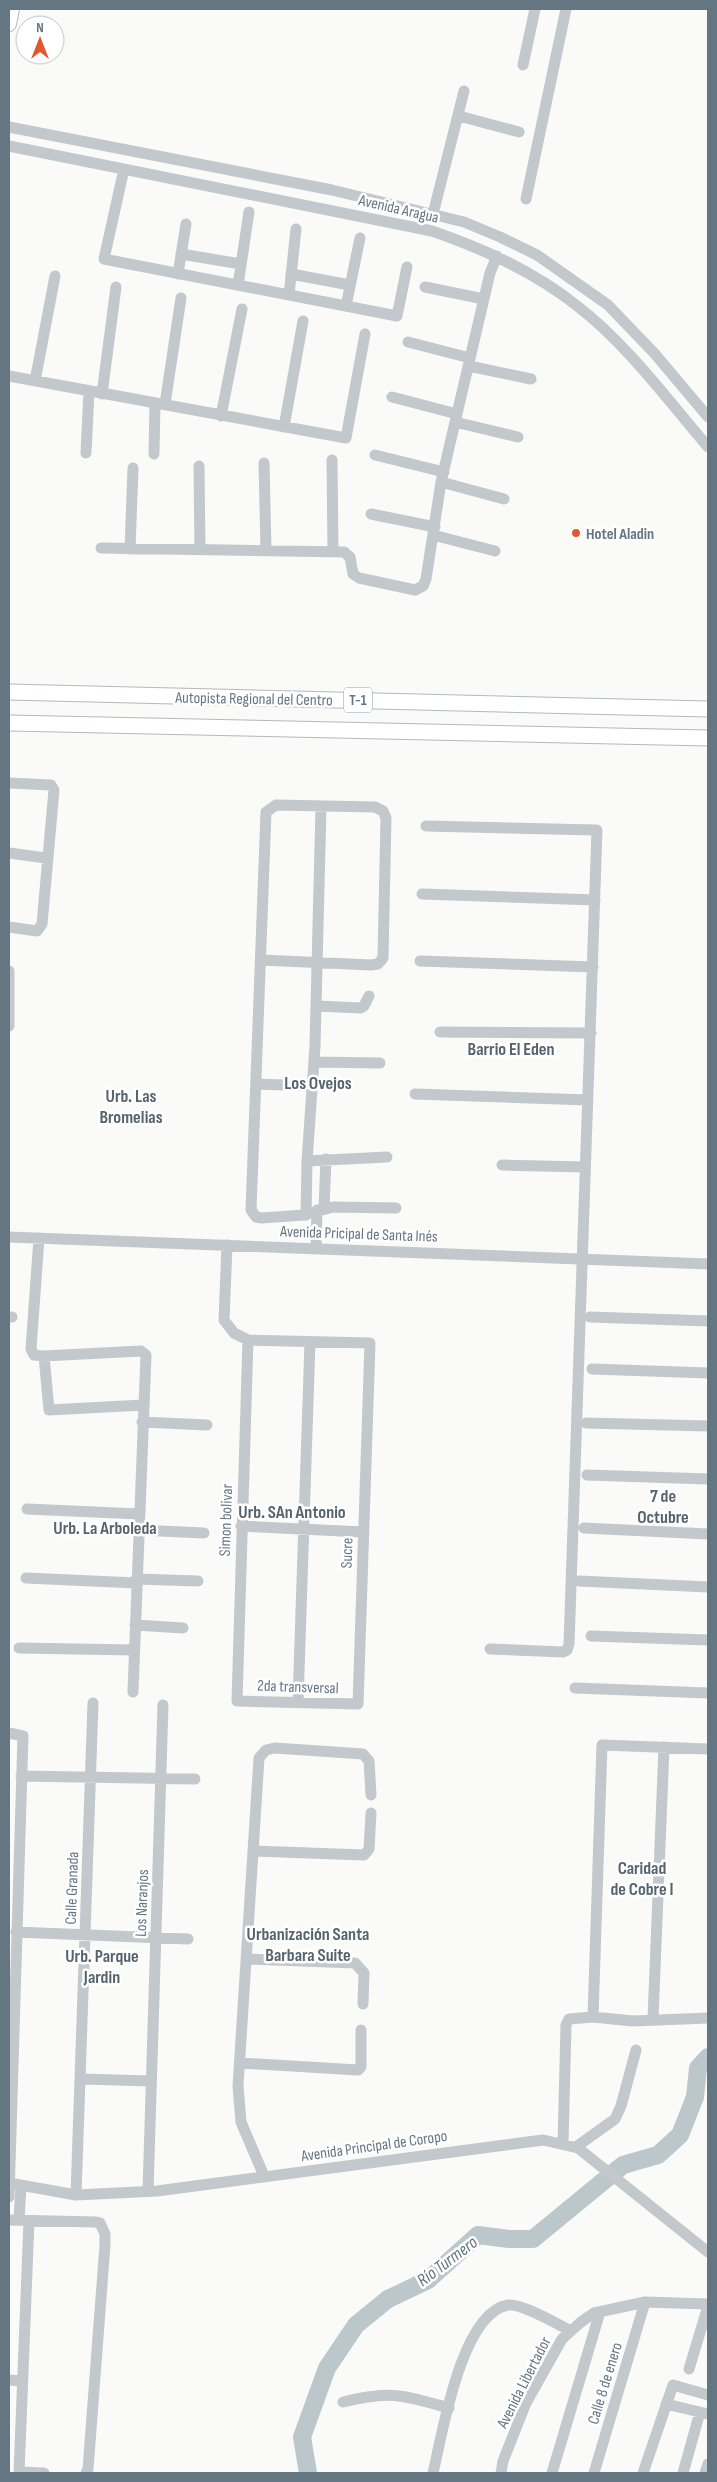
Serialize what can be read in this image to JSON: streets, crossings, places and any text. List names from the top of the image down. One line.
{"streets":{"highway":["Autopista Regional del Centro","T-1"],"street":["Avenida Aragua","Avenida Pricipal de Santa Inés","Simon bolivar","Sucre","2da transversal","Calle Granada","Los Naranjos","Avenida Principal de Coropo","Avenida Libertador","Calle 8 de enero"]},"crossings":[["Simon bolivar","2da transversal"],["Sucre","2da transversal"],["Calle Granada","Avenida Principal de Coropo"],["Los Naranjos","Avenida Principal de Coropo"],["Avenida Libertador","Calle 8 de enero"]],"districts":["Barrio El Eden","Los Ovejos","Urb. Las Bromelias","7 de Octubre","Urb. SAn Antonio","Urb. La Arboleda","Caridad de Cobre I","Urbanización Santa Barbara Suite","Urb. Parque Jardin"],"water":["Río Turmero"],"places":["Hotel Aladin"],"north":"top"}
